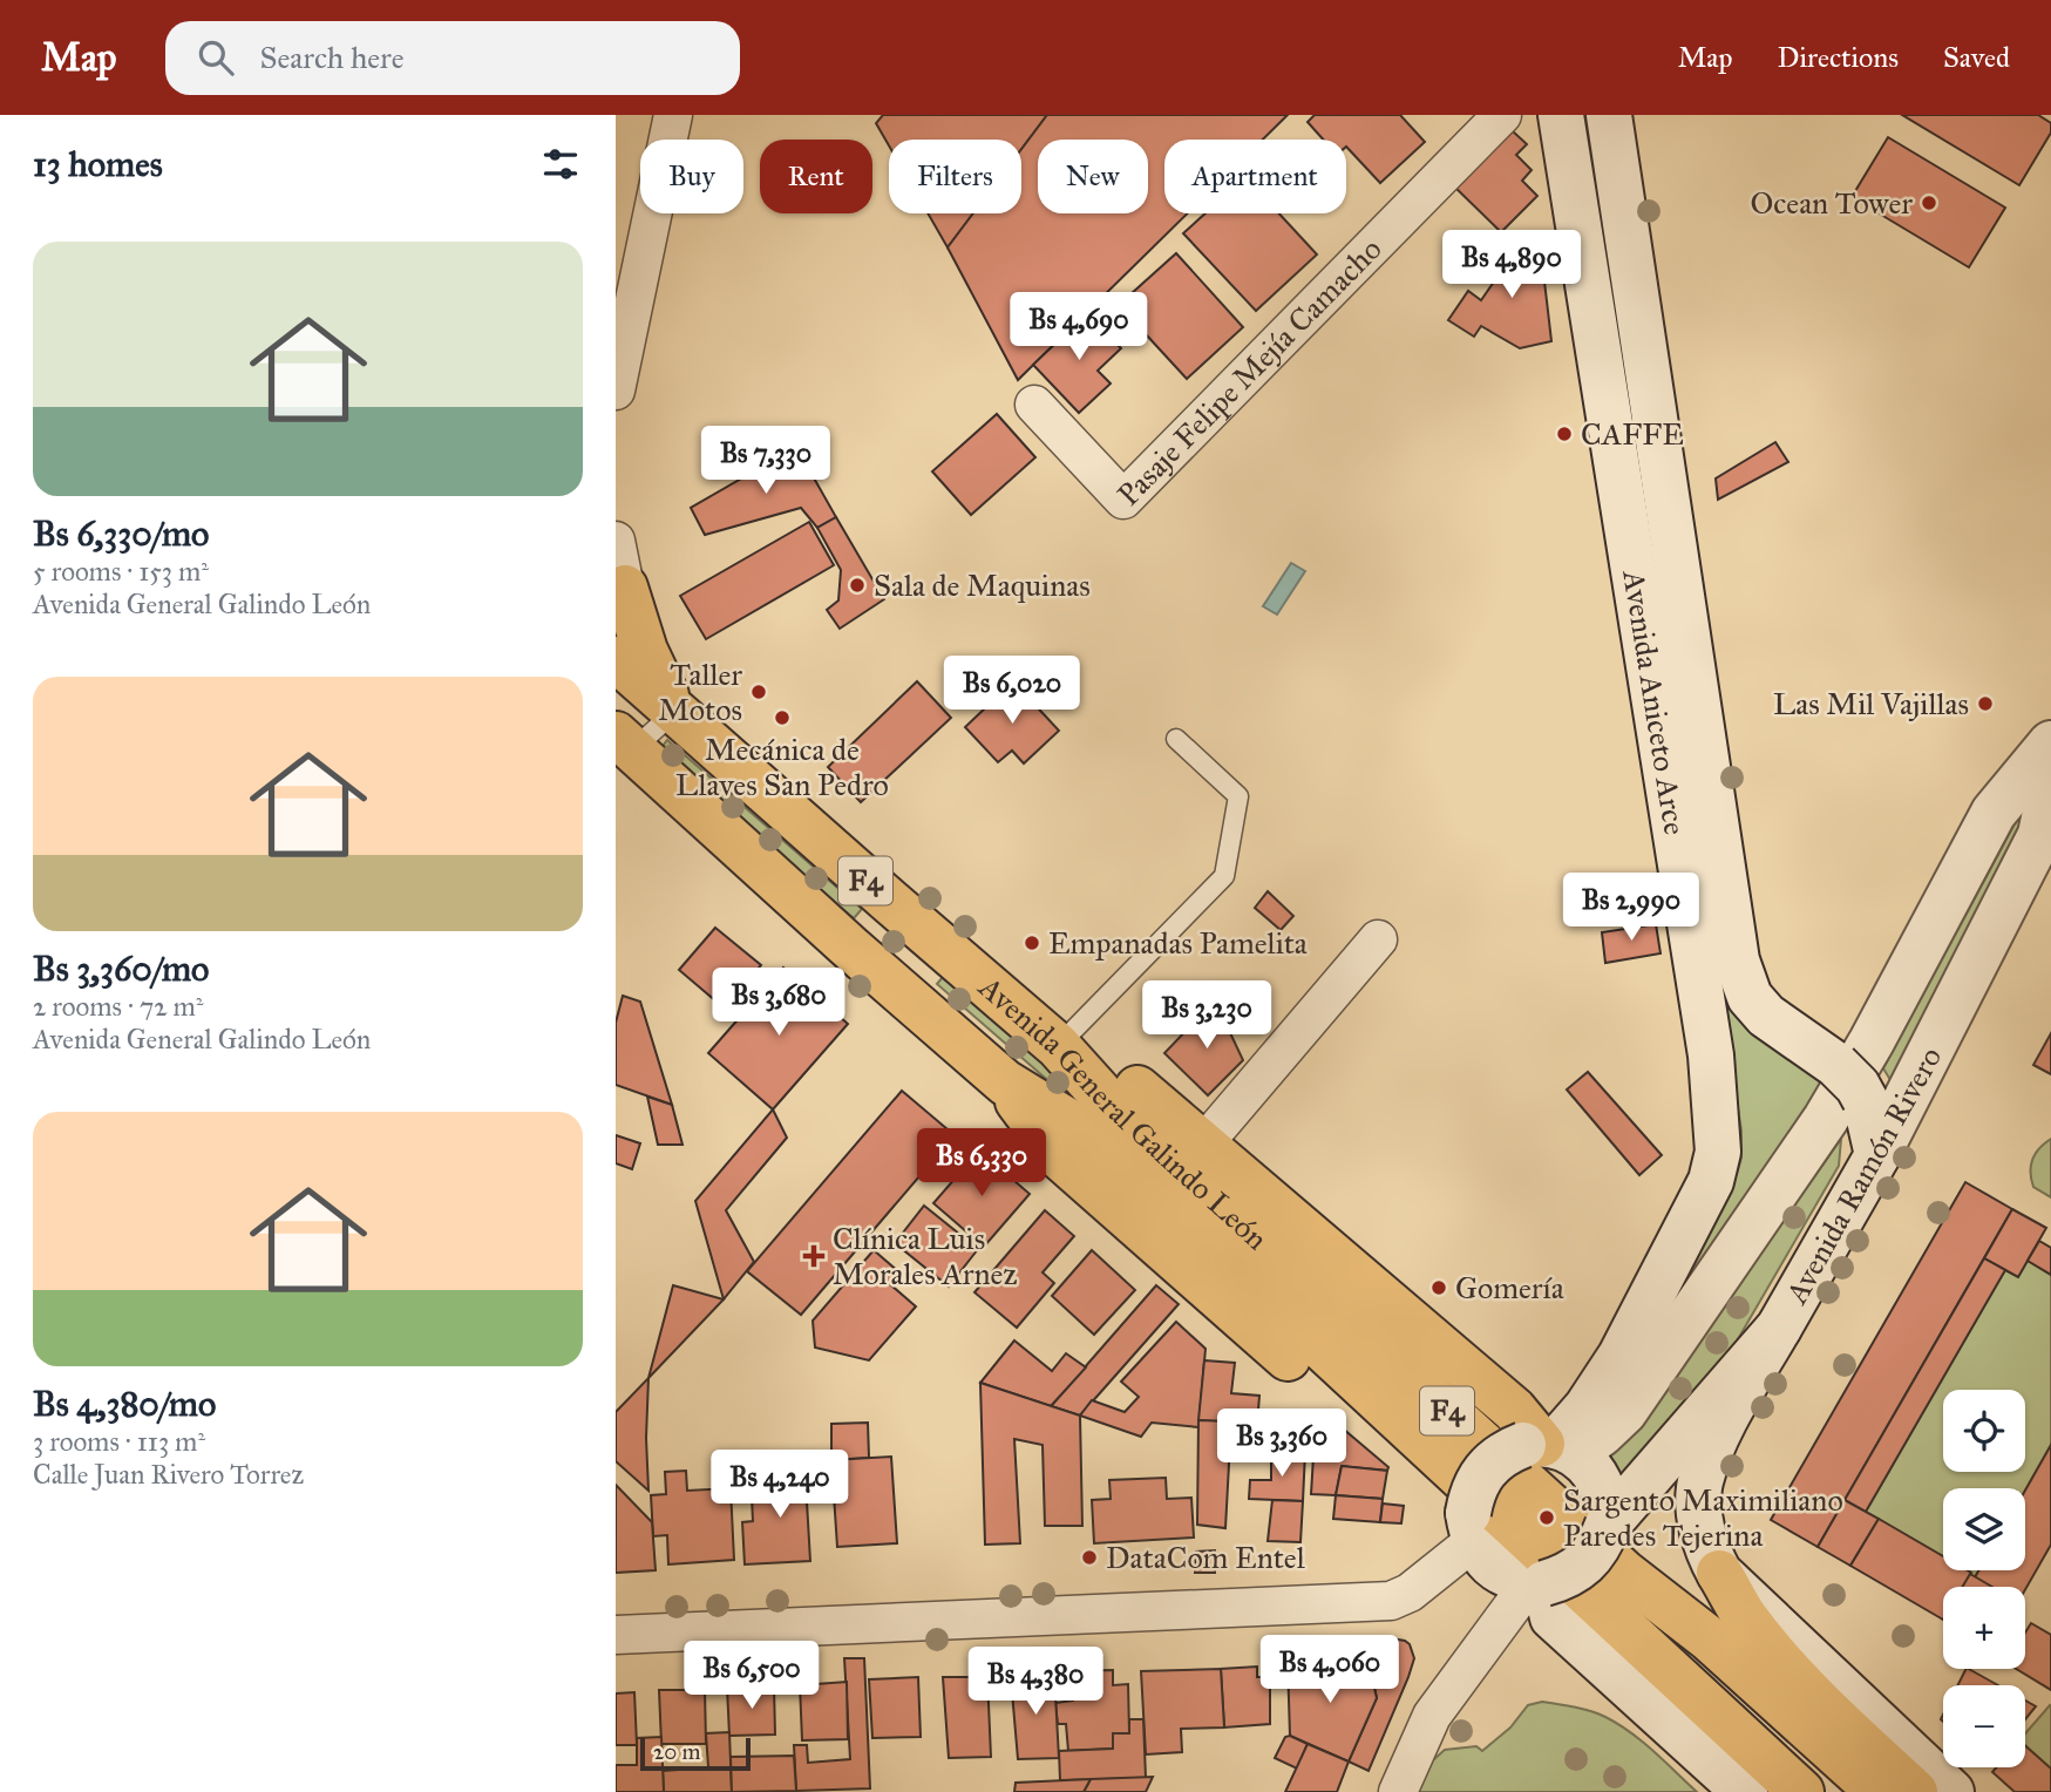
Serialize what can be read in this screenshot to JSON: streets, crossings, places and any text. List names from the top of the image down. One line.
{"streets":{"highway":["F4","Avenida General Galindo León"],"main road":["Avenida Aniceto Arce","Avenida Ramón Rivero"],"street":["Pasaje Felipe Mejía Camacho"]},"crossings":[["Avenida Aniceto Arce","Avenida Ramón Rivero"],["F4","Avenida General Galindo León"]],"places":{"other":["Ocean Tower","CAFFE","Sala de Maquinas","Taller Motos","Las Mil Vajillas","Mecánica de Llaves San Pedro","Empanadas Pamelita","Gomería","Sargento Maximiliano Paredes Tejerina","DataCom Entel"],"health":["Clínica Luis Morales Arnez"]},"scale_bar":"20 m","page":{"header":"Map","search":"Search here","nav":["Map","Directions","Saved"],"heading":"13 homes","chip":["Buy","Rent","Filters","New","Apartment"],"list":[{"name":"Bs 6,330/mo","note":"5 rooms · 153 m² · Avenida General Galindo León"},{"name":"Bs 3,360/mo","note":"2 rooms · 72 m² · Avenida General Galindo León"},{"name":"Bs 4,380/mo","note":"3 rooms · 113 m² · Calle Juan Rivero Torrez"}],"price":["Bs 4,890","Bs 4,690","Bs 7,330","Bs 6,020","Bs 2,990","Bs 3,680","Bs 3,230","Bs 6,330","Bs 3,360","Bs 4,240","Bs 4,060","Bs 6,500","Bs 4,380"],"map_buttons":["+","−"],"scale":"20 m"}}
